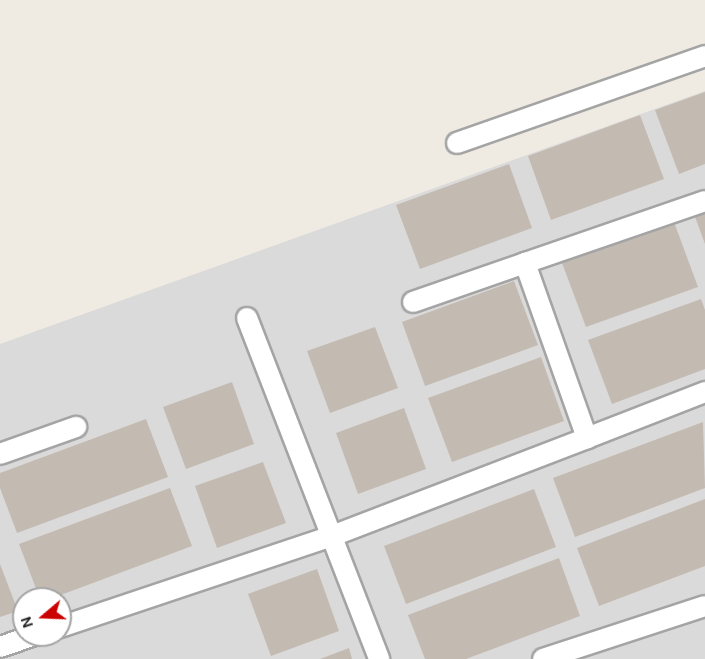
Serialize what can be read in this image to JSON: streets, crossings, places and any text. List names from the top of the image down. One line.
{"north":"left"}
